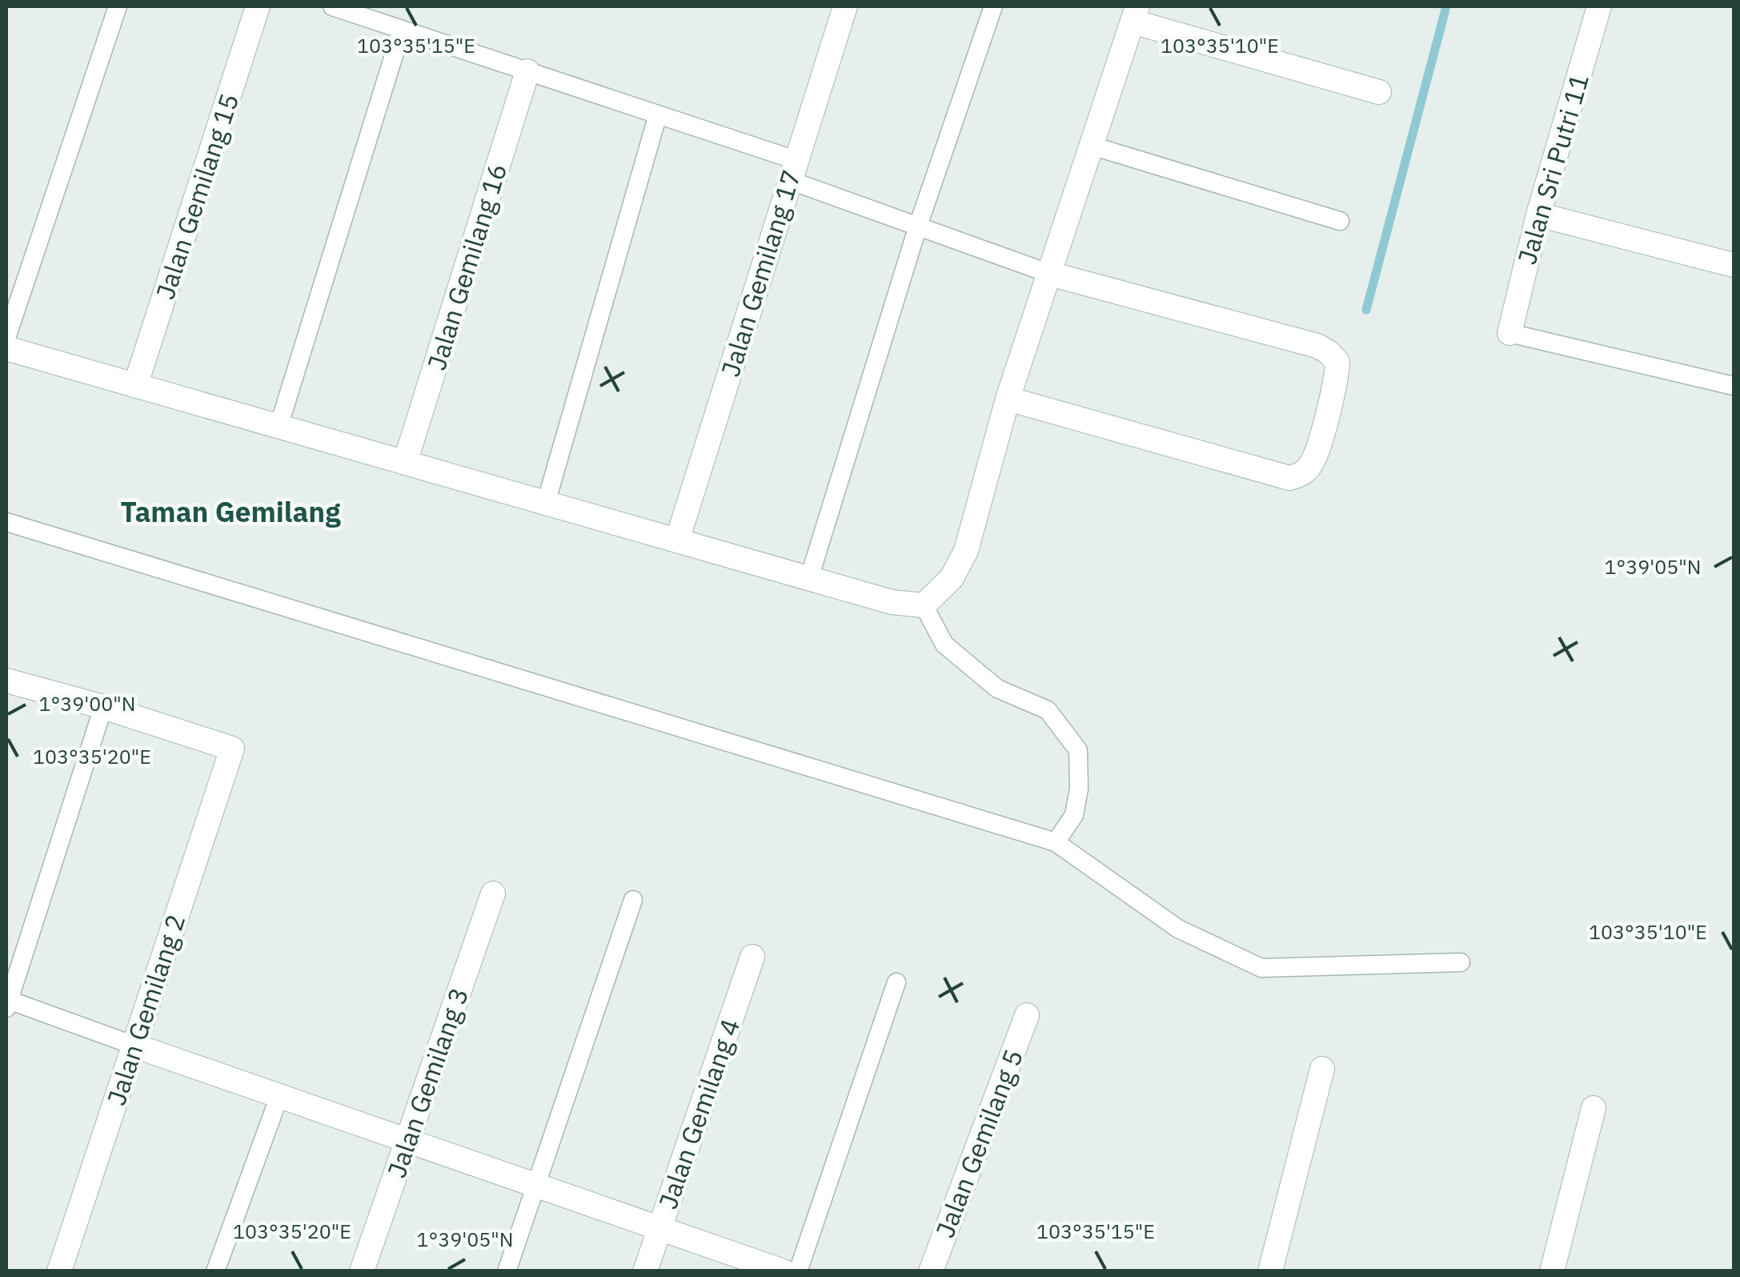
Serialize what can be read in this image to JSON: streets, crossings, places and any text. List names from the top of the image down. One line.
{"streets":{"street":["Jalan Sri Putri 11","Jalan Gemilang 15","Jalan Gemilang 16","Jalan Gemilang 17","Jalan Gemilang 2","Jalan Gemilang 3","Jalan Gemilang 4","Jalan Gemilang 5"]},"districts":["Taman Gemilang"],"coordinates":["103°35'15\"E","103°35'10\"E","1°39'05\"N","1°39'00\"N","103°35'20\"E"]}
